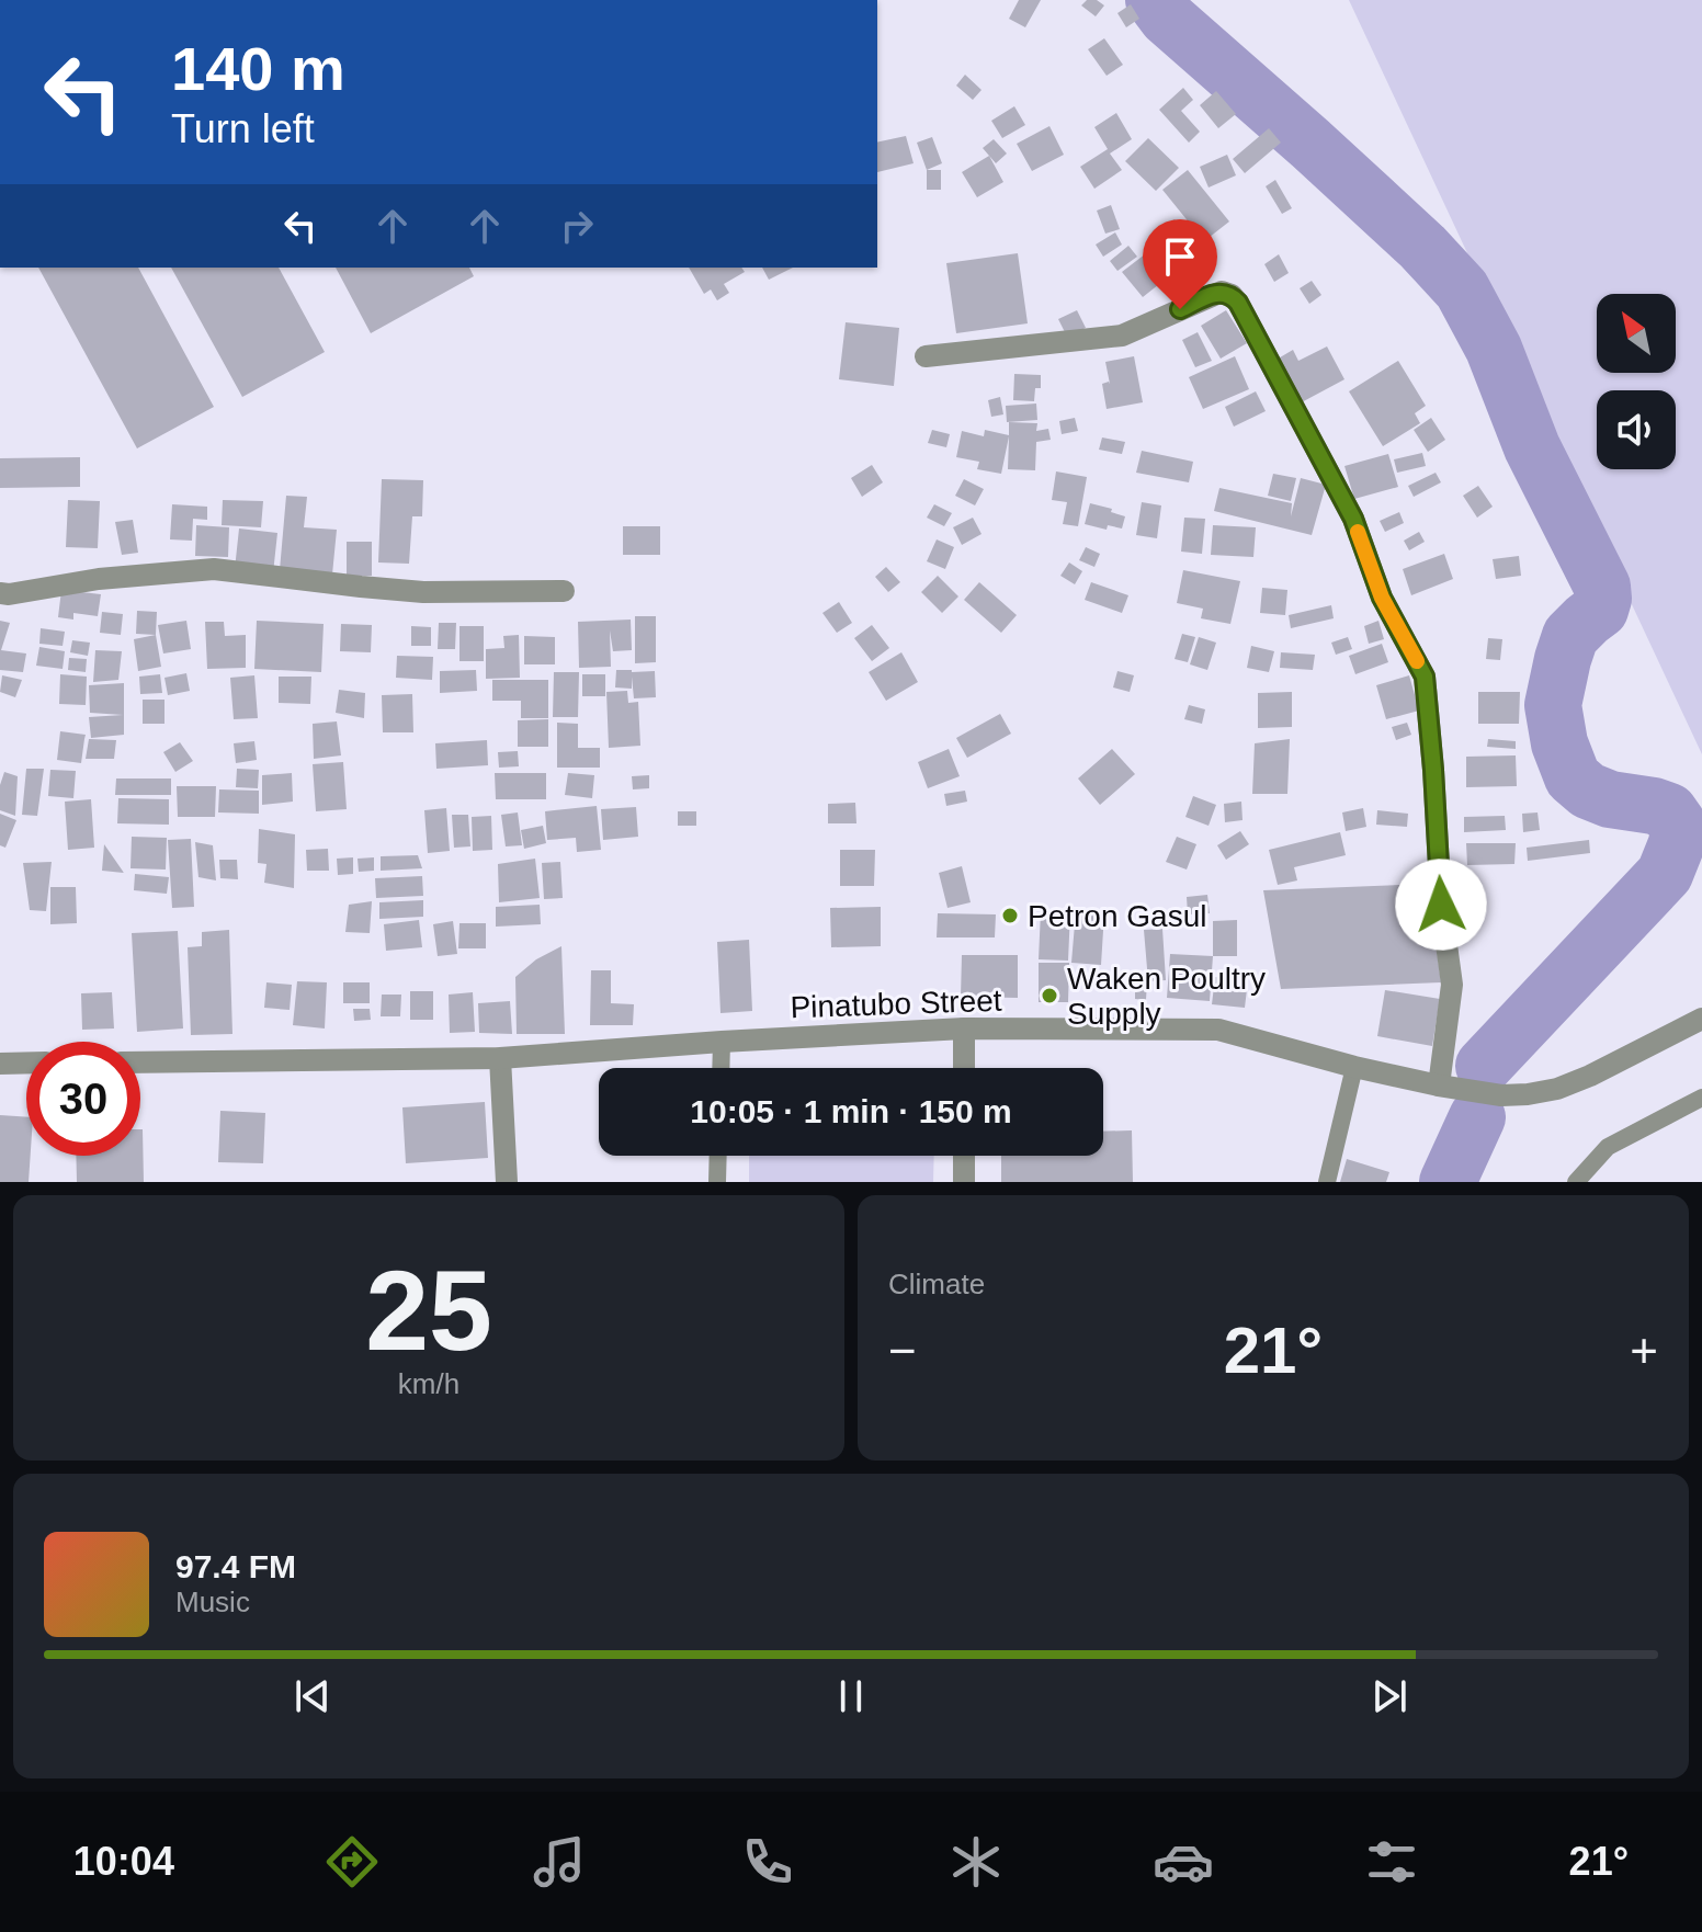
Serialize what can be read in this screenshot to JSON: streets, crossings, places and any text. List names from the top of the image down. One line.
{"streets":{"street":["Pinatubo Street"]},"places":["Petron Gasul","Waken Poultry Supply"],"north":"top left","page":{"turn":["140 m","Turn left"],"limit":"30","trip":"10:05 · 1 min · 150 m","tile":[["25","km/h"],"Climate"],"heat":["−","21°","+"],"song":["97.4 FM","Music"],"tabs":["10:04","21°"]}}
